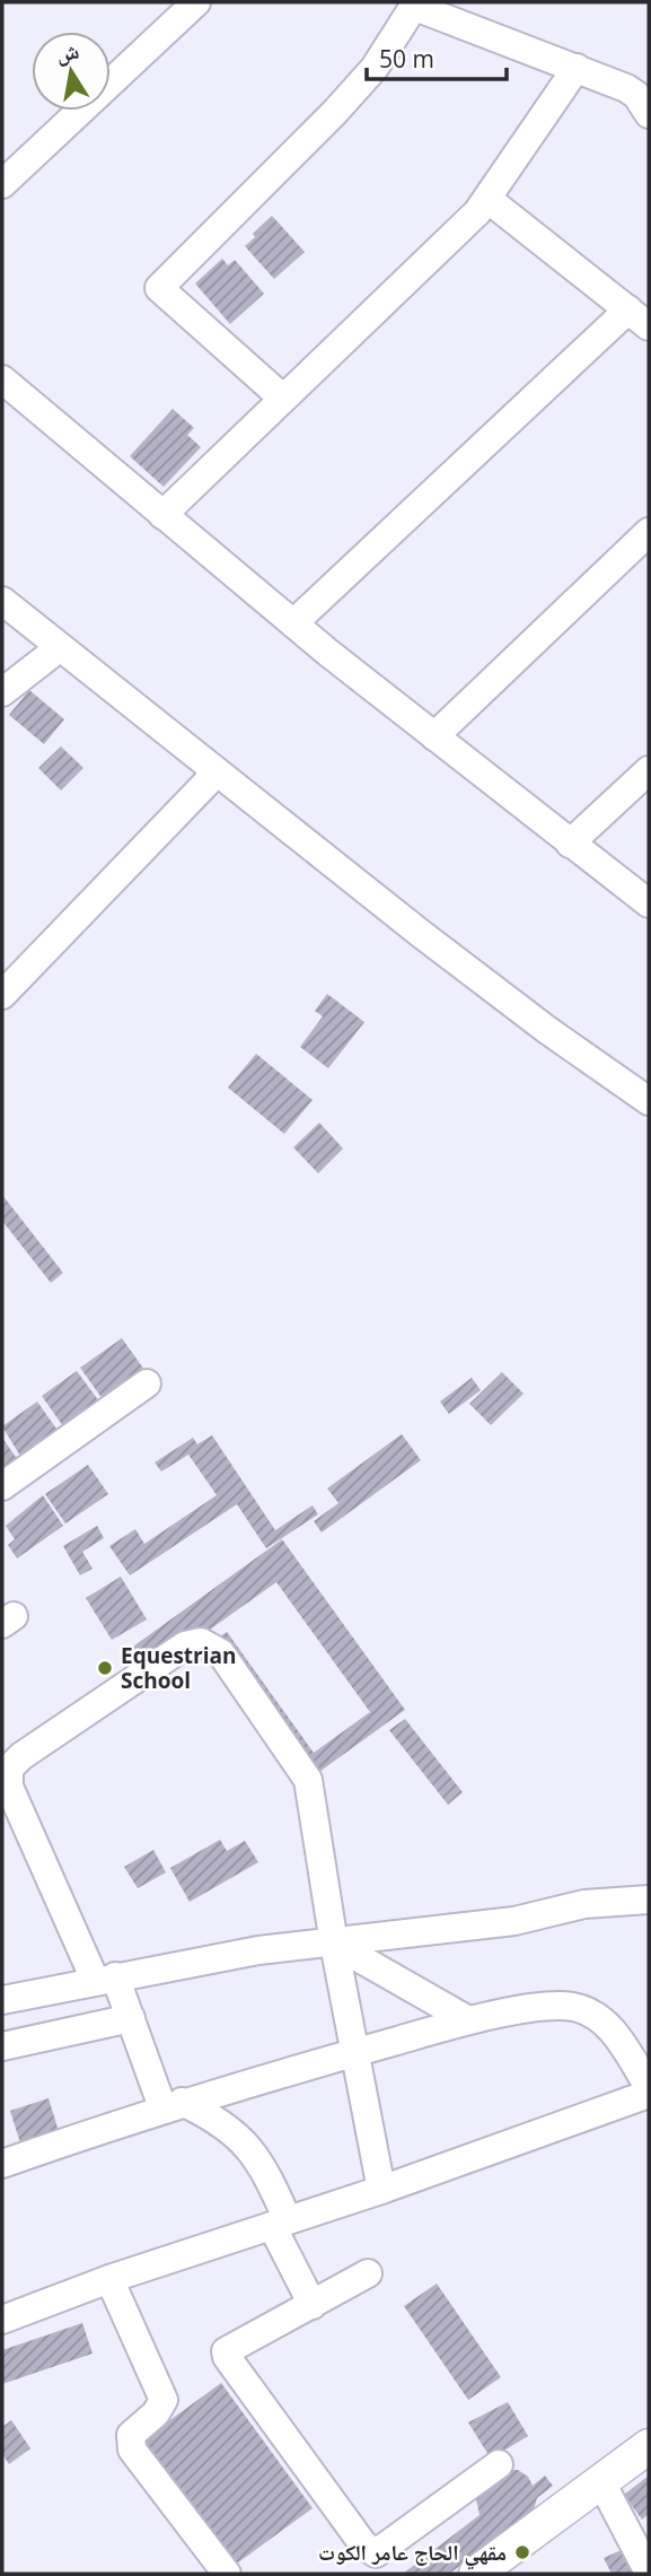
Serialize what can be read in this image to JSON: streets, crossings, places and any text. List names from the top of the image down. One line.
{"places":["Equestrian School","مقهي الحاج عامر الكوت"],"scale_bar":"50 m","north":"top"}
